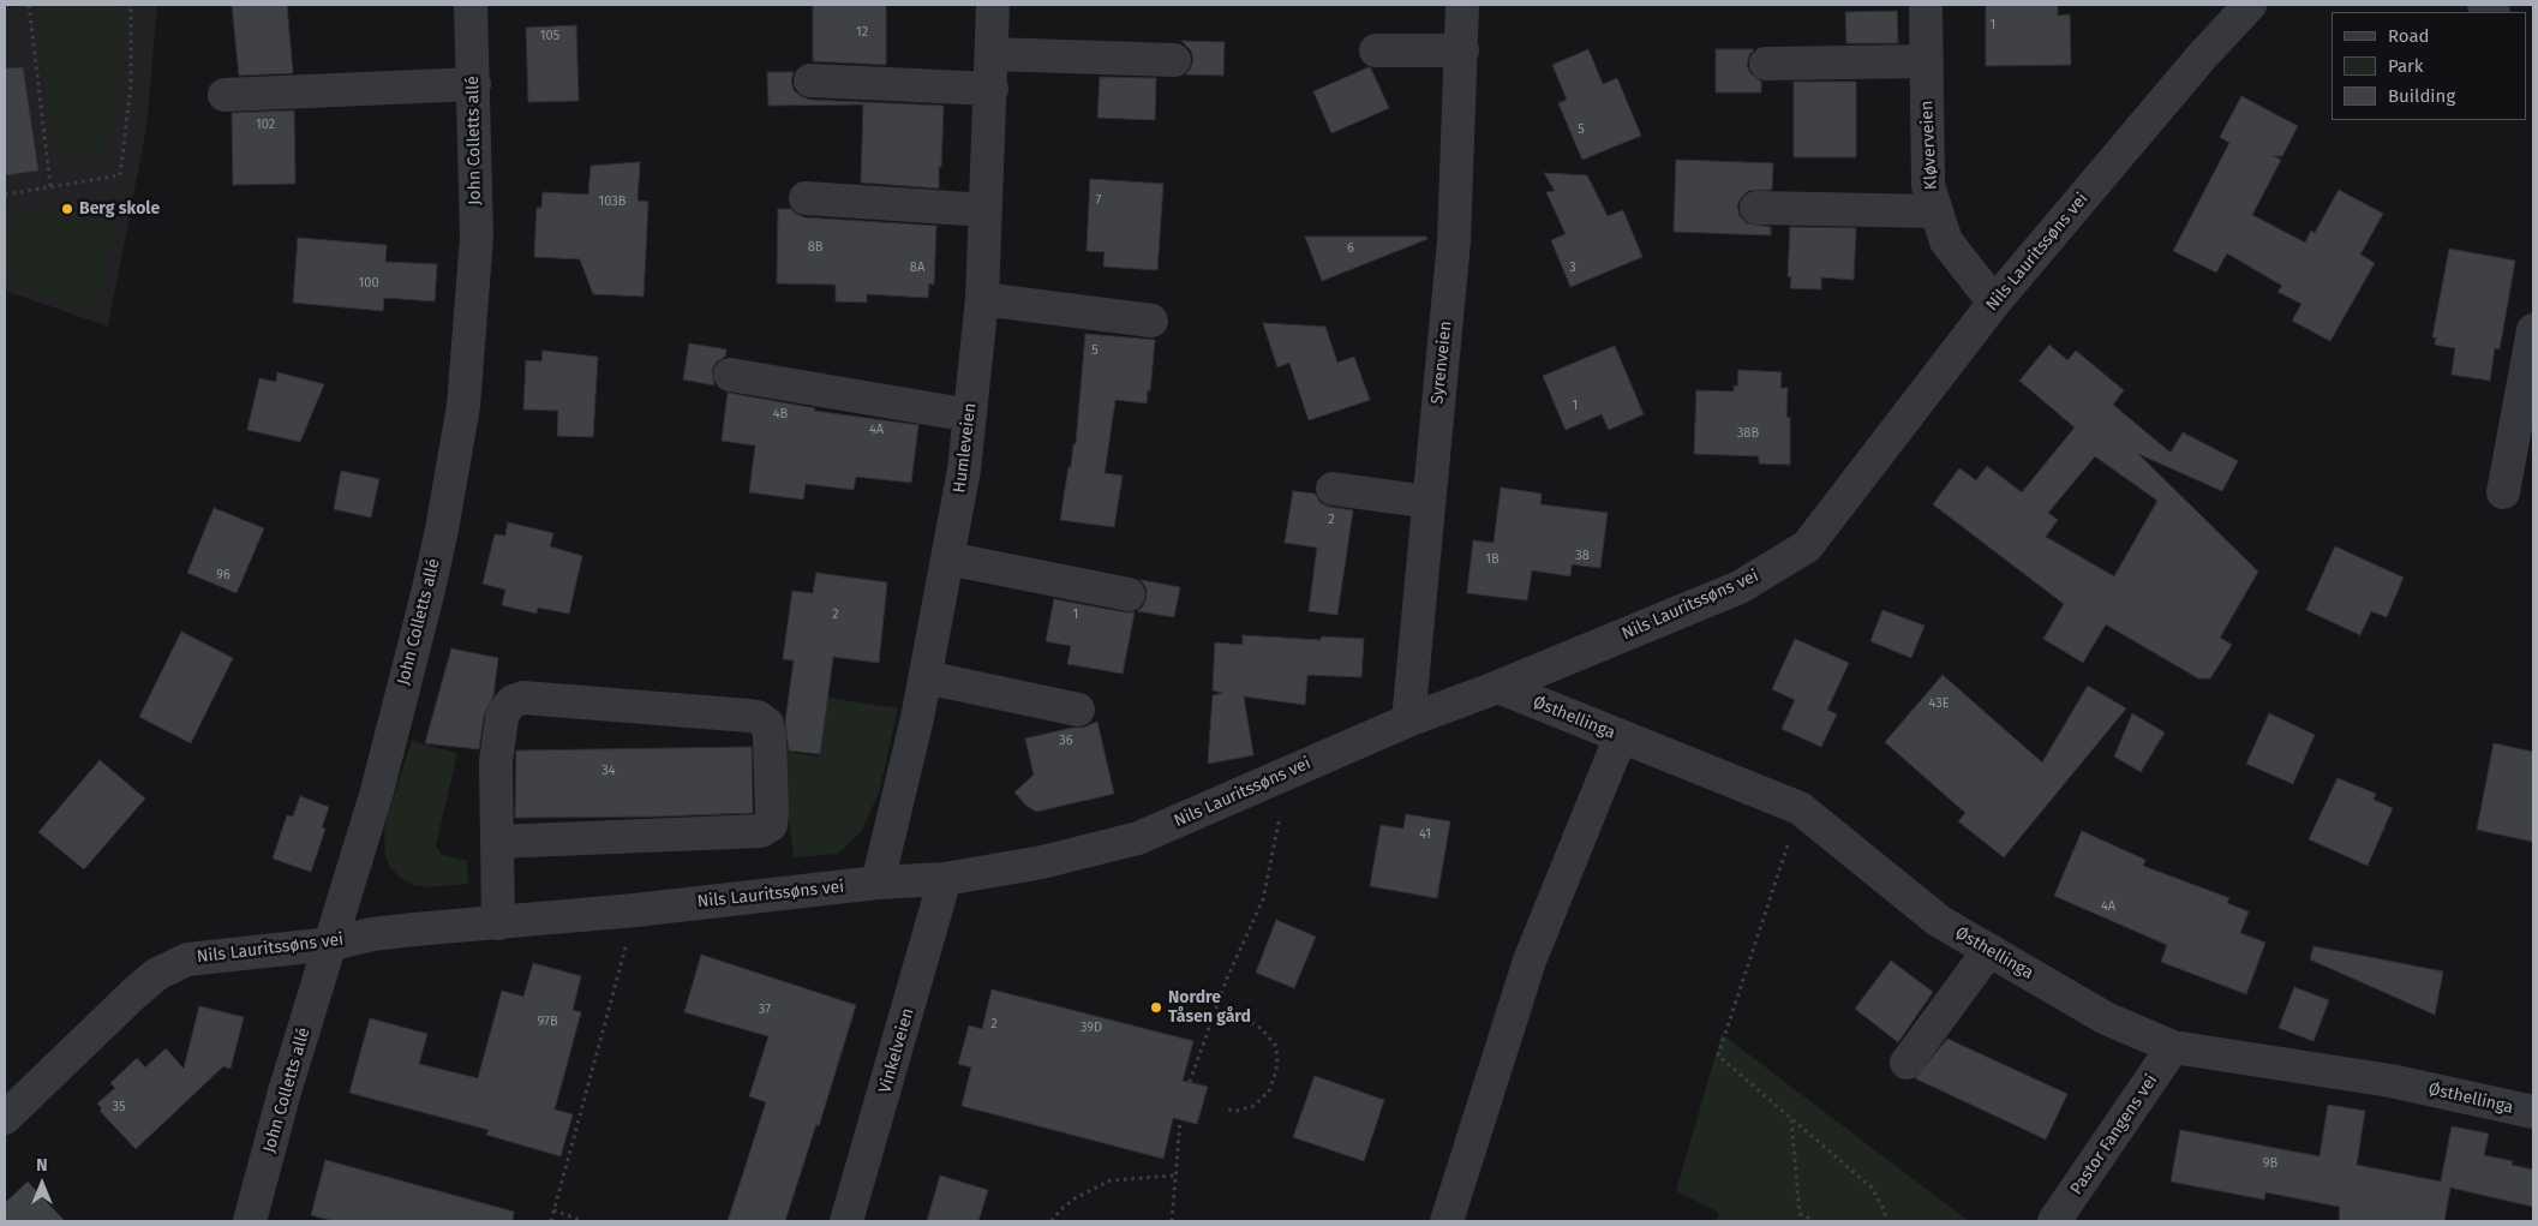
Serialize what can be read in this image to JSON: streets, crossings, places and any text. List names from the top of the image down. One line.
{"streets":{"street":["John Colletts allé","Kløverveien","Nils Lauritssøns vei","Syrenveien","Humleveien","Østhellinga","Vinkelveien","Pastor Fangens vei"]},"crossings":[["John Colletts allé","Nils Lauritssøns vei"],["Kløverveien","Nils Lauritssøns vei"],["Nils Lauritssøns vei","Syrenveien"],["Nils Lauritssøns vei","Humleveien"],["Nils Lauritssøns vei","Østhellinga"],["Nils Lauritssøns vei","Vinkelveien"],["Østhellinga","Pastor Fangens vei"]],"places":["Berg skole","Nordre Tåsen gård"],"house_numbers":["1","12","105","102","5","7","103B","8B","6","8A","3","100","5","1","4B","4A","38B","2","38","1B","96","2","1","43E","36","34","41","4A","37","97B","2","39D","35","9B"],"legend":["Road","Park","Building"],"north":"top"}
